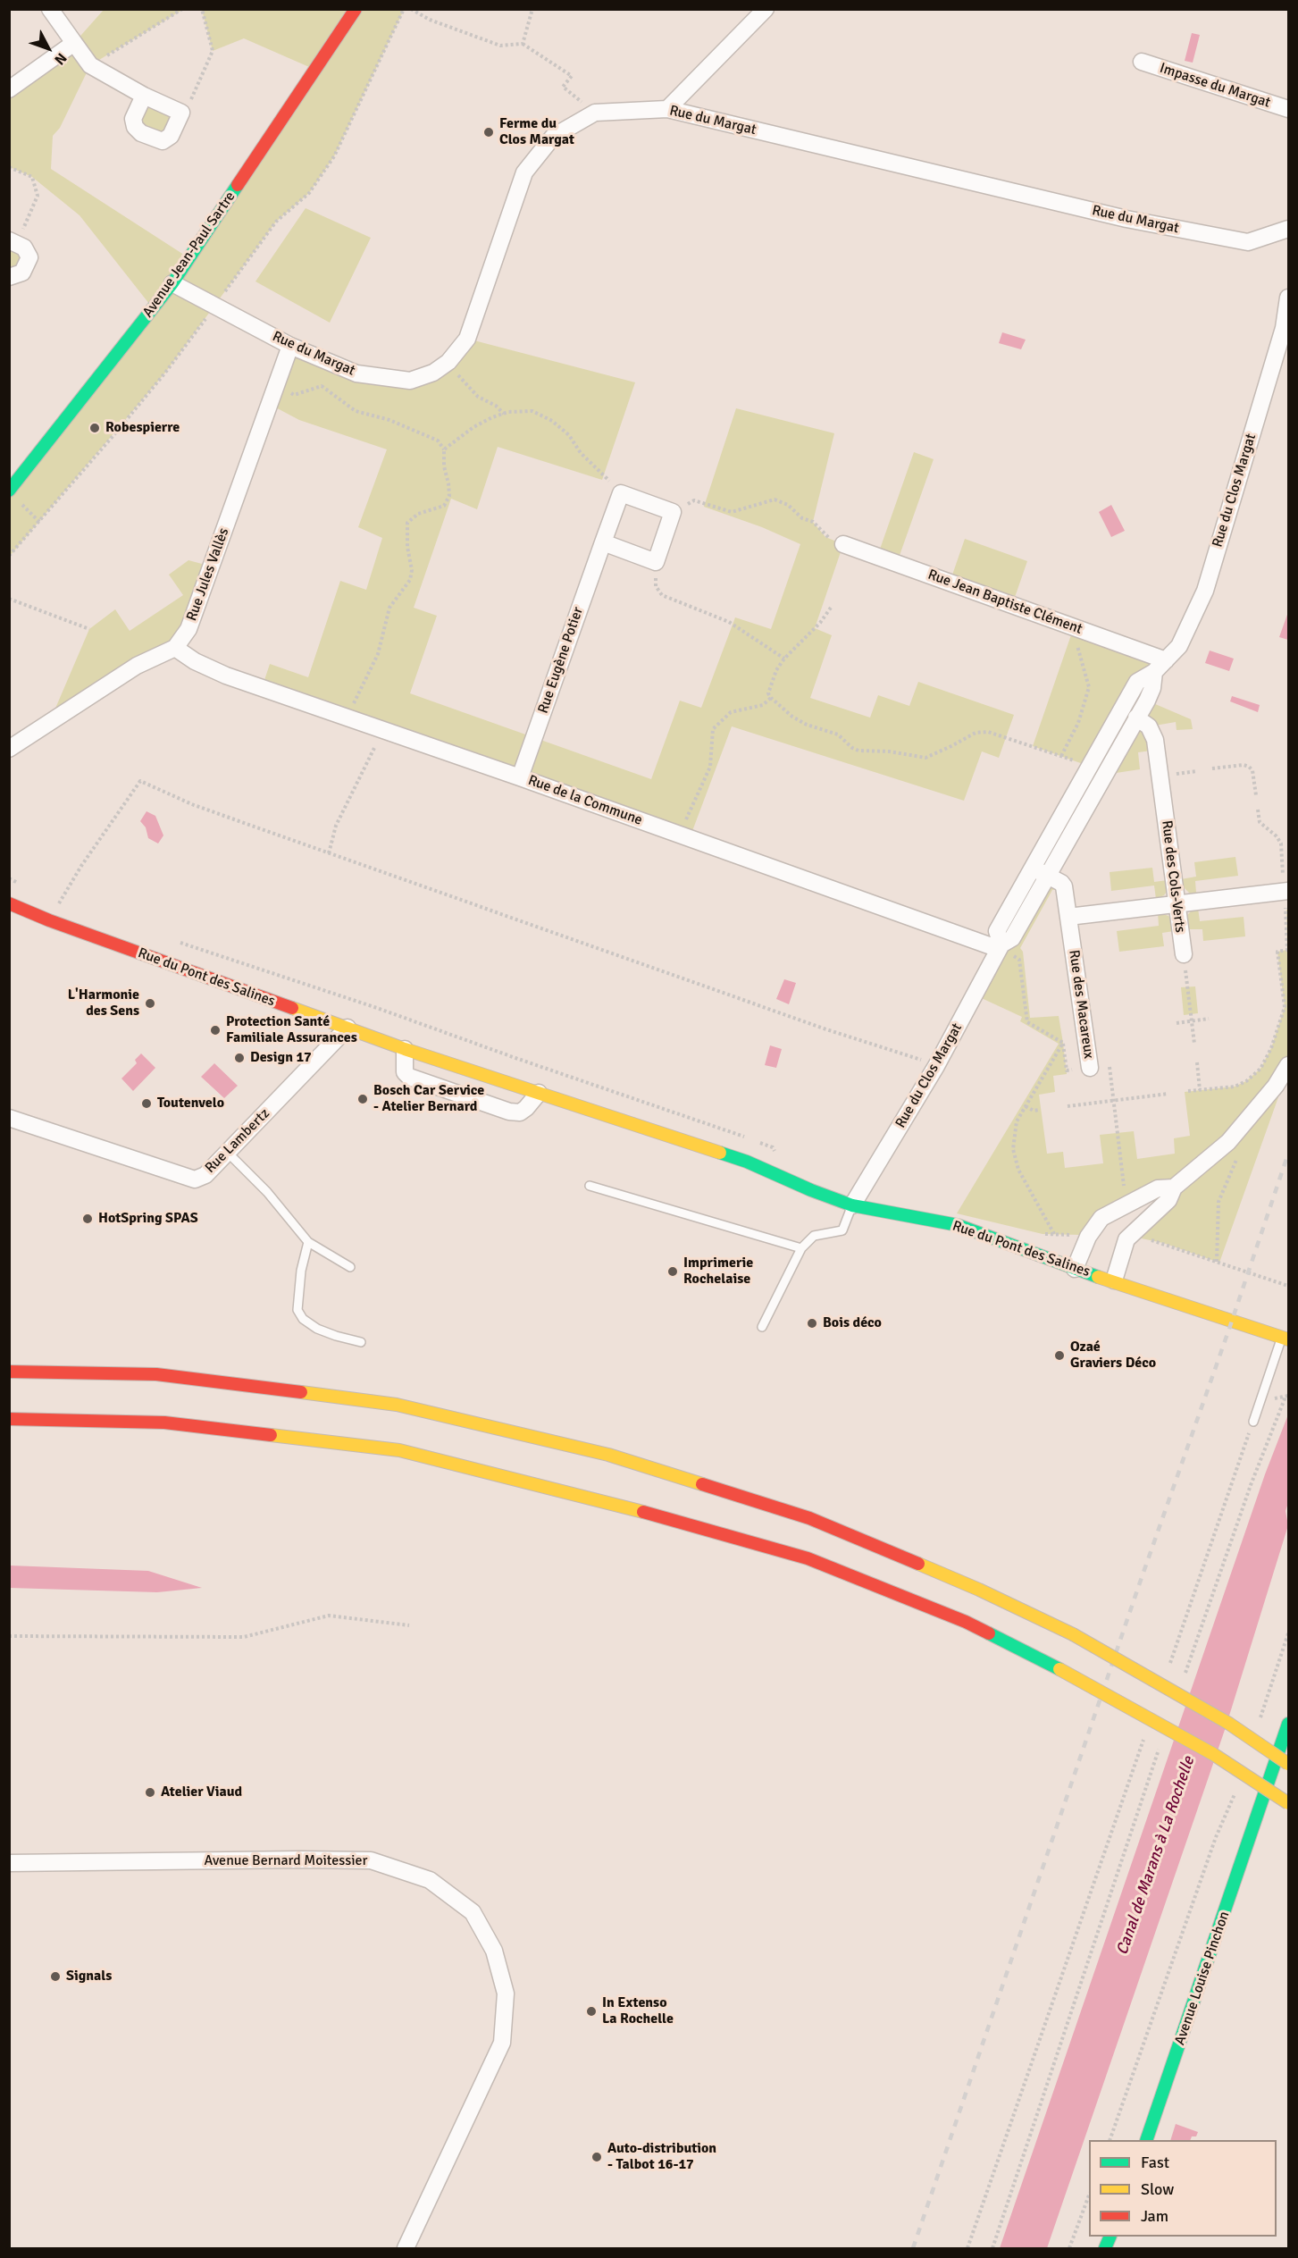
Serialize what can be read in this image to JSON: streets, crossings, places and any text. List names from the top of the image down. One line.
{"streets":{"main road":["Avenue Jean-Paul Sartre","Rue du Pont des Salines","Avenue Louise Pinchon"],"street":["Impasse du Margat","Rue du Margat","Rue du Clos Margat","Rue Jules Vallès","Rue Jean Baptiste Clément","Rue Eugène Potier","Rue de la Commune","Rue des Cols-Verts","Rue des Macareux","Rue Lambertz","Avenue Bernard Moitessier"]},"crossings":[["Rue du Margat","Avenue Jean-Paul Sartre"],["Rue du Margat","Rue Jules Vallès"],["Rue du Clos Margat","Rue Jean Baptiste Clément"],["Rue du Clos Margat","Rue de la Commune"],["Rue du Clos Margat","Rue des Cols-Verts"],["Rue du Clos Margat","Rue du Pont des Salines"],["Rue du Clos Margat","Rue des Macareux"],["Rue Jules Vallès","Rue de la Commune"],["Rue Eugène Potier","Rue de la Commune"],["Rue du Pont des Salines","Rue Lambertz"]],"water":["Canal de Marans à La Rochelle"],"places":["Ferme du Clos Margat","Robespierre","L'Harmonie des Sens","Protection Santé Familiale Assurances","Design 17","Bosch Car Service - Atelier Bernard","Toutenvelo","HotSpring SPAS","Imprimerie Rochelaise","Bois déco","Ozaé Graviers Déco","Atelier Viaud","Signals","In Extenso La Rochelle","Auto-distribution - Talbot 16-17"],"legend":["Fast","Slow","Jam"],"north":"bottom right"}
